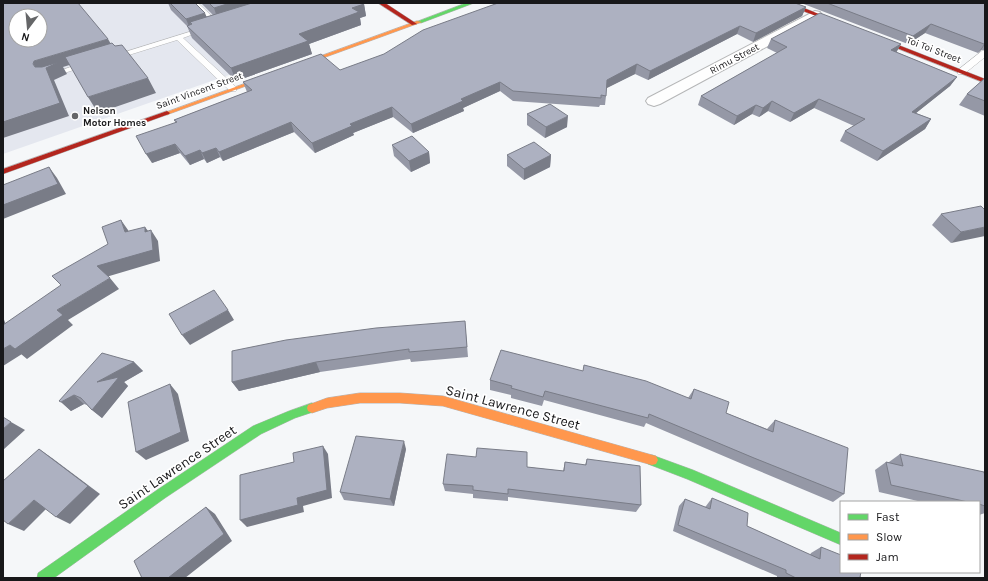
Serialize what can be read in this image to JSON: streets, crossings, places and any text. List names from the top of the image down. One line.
{"streets":{"street":["Toi Toi Street","Rimu Street","Saint Vincent Street","Saint Lawrence Street"]},"crossings":[["Toi Toi Street","Rimu Street"]],"places":["Nelson Motor Homes"],"legend":["Fast","Slow","Jam"],"north":"bottom"}
